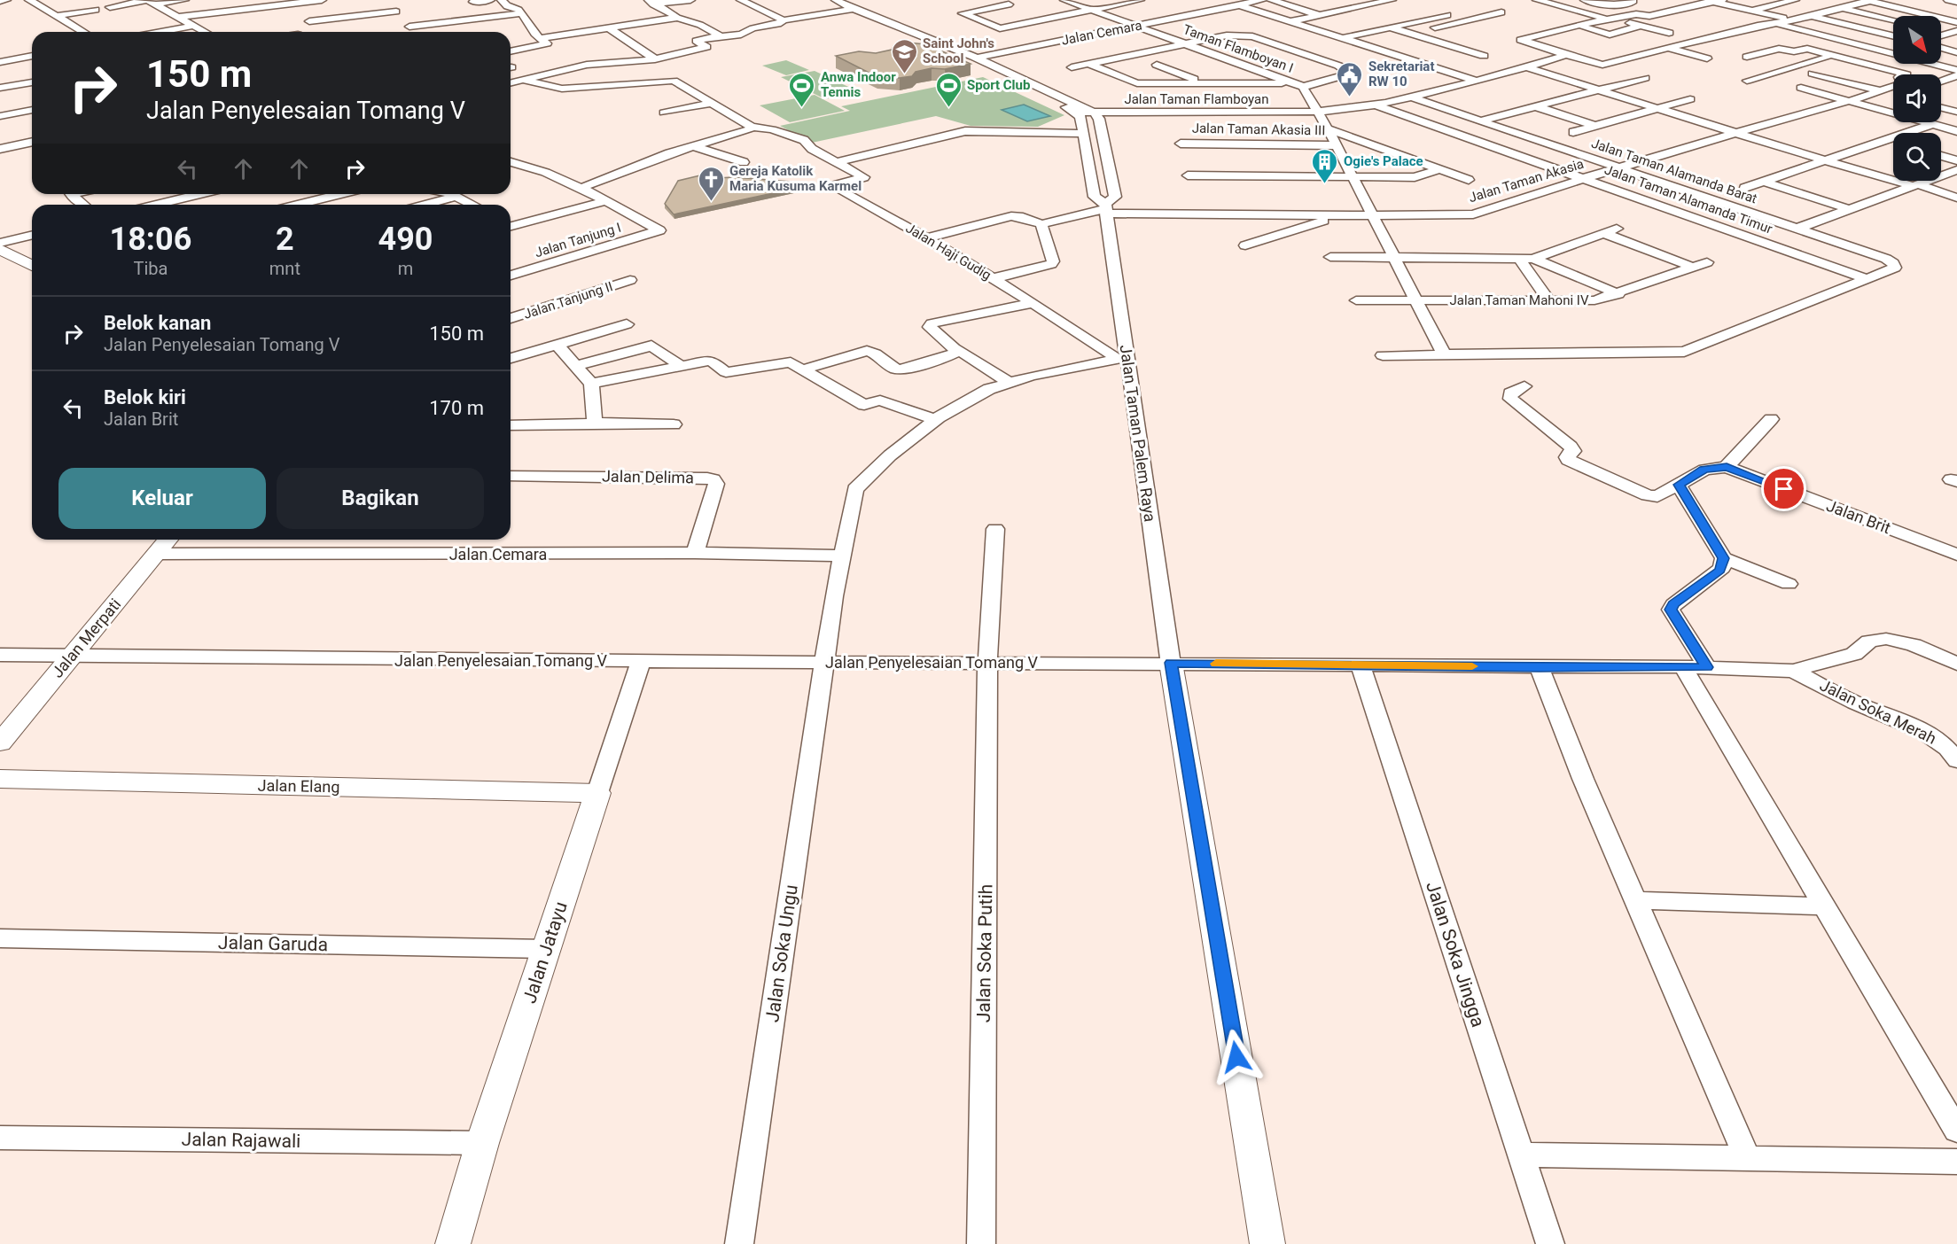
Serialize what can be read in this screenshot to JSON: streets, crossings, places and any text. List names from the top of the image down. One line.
{"streets":{"street":["Jalan Cemara","Taman Flamboyan I","Jalan Taman Flamboyan","Jalan Taman Akasia III","Jalan Taman Alamanda Barat","Jalan Taman Akasia","Jalan Taman Alamanda Timur","Jalan Tanjung I","Jalan Haji Gudig","Jalan Tanjung II","Jalan Taman Mahoni IV","Jalan Taman Palem Raya","Jalan Delima","Jalan Brit","Jalan Merpati","Jalan Penyelesaian Tomang V","Jalan Soka Merah","Jalan Elang","Jalan Garuda","Jalan Jatayu","Jalan Soka Ungu","Jalan Soka Putih","Jalan Soka Jingga","Jalan Rajawali"]},"crossings":[["Jalan Cemara","Taman Flamboyan I"],["Jalan Cemara","Jalan Delima"],["Jalan Cemara","Jalan Merpati"],["Jalan Cemara","Jalan Soka Ungu"],["Taman Flamboyan I","Jalan Taman Flamboyan"],["Taman Flamboyan I","Jalan Taman Akasia III"],["Taman Flamboyan I","Jalan Taman Akasia"],["Taman Flamboyan I","Jalan Taman Mahoni IV"],["Jalan Taman Flamboyan","Jalan Taman Alamanda Timur"],["Jalan Taman Flamboyan","Jalan Taman Palem Raya"],["Jalan Taman Alamanda Barat","Jalan Taman Akasia"],["Jalan Taman Alamanda Barat","Jalan Taman Alamanda Timur"],["Jalan Taman Akasia","Jalan Taman Alamanda Timur"],["Jalan Taman Akasia","Jalan Taman Palem Raya"],["Jalan Haji Gudig","Jalan Taman Palem Raya"],["Jalan Taman Palem Raya","Jalan Penyelesaian Tomang V"],["Jalan Merpati","Jalan Penyelesaian Tomang V"],["Jalan Penyelesaian Tomang V","Jalan Soka Merah"],["Jalan Penyelesaian Tomang V","Jalan Jatayu"],["Jalan Penyelesaian Tomang V","Jalan Soka Ungu"],["Jalan Penyelesaian Tomang V","Jalan Soka Putih"],["Jalan Penyelesaian Tomang V","Jalan Soka Jingga"],["Jalan Elang","Jalan Jatayu"],["Jalan Garuda","Jalan Jatayu"],["Jalan Jatayu","Jalan Rajawali"]],"places":{"school or university":["Saint John's School"],"public building":["Sekretariat RW 10"],"sports":["Anwa Indoor Tennis","Sport Club"],"building":["Ogie's Palace"],"church":["Gereja Katolik Maria Kusuma Karmel"]},"north":"bottom right","page":{"turn":["150 m","Jalan Penyelesaian Tomang V"],"eta":["18:06","Tiba","2","mnt","490","m"],"list":[{"name":"Belok kanan","note":"Jalan Penyelesaian Tomang V","value":"150 m"},{"name":"Belok kiri","note":"Jalan Brit","value":"170 m"}],"buttons":["Keluar","Bagikan"]}}
